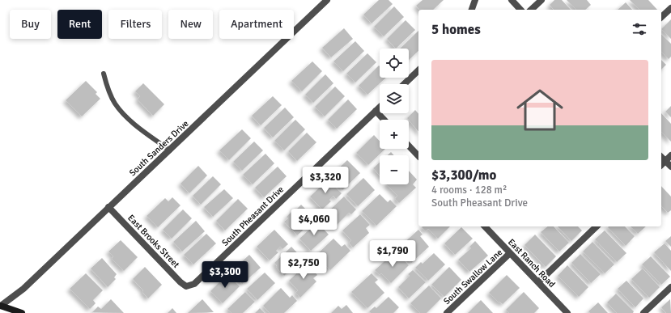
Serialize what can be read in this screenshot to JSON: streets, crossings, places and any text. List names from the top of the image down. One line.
{"streets":{"street":["South Sanders Drive","South Pheasant Drive","East Brooks Street","East Ranch Road","South Swallow Lane"]},"crossings":[["South Sanders Drive","East Brooks Street"],["South Pheasant Drive","East Brooks Street"],["East Ranch Road","South Swallow Lane"]],"page":{"chip":["Buy","Rent","Filters","New","Apartment"],"heading":"5 homes","map_buttons":["+","−"],"list":[{"name":"$3,300/mo","note":"4 rooms · 128 m² · South Pheasant Drive"}],"price":["$3,320","$4,060","$1,790","$2,750","$3,300"]}}
